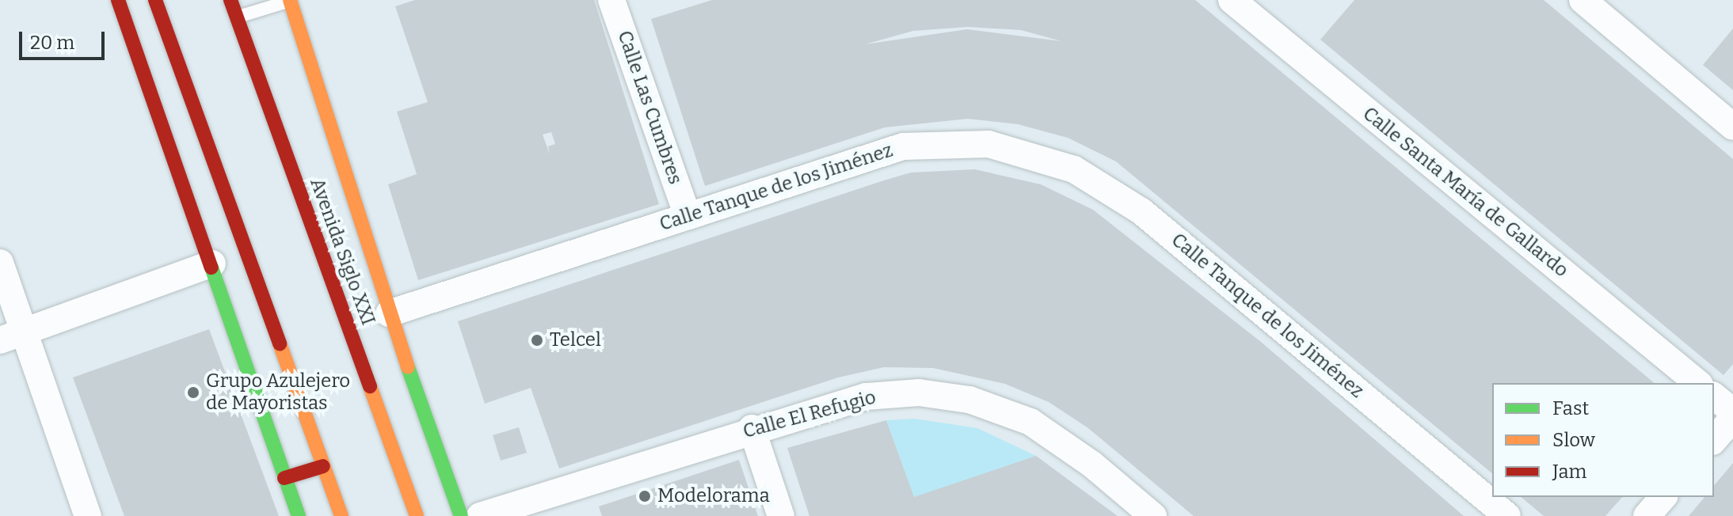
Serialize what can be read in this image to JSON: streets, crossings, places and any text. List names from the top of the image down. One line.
{"streets":{"main road":["Avenida Siglo XXI"],"street":["Calle Las Cumbres","Calle Tanque de los Jiménez","Calle Santa María de Gallardo","Calle El Refugio"]},"crossings":[["Calle Las Cumbres","Calle Tanque de los Jiménez"],["Calle Tanque de los Jiménez","Avenida Siglo XXI"]],"places":["Telcel","Grupo Azulejero de Mayoristas","Modelorama"],"legend":["Fast","Slow","Jam"],"scale_bar":"20 m"}
